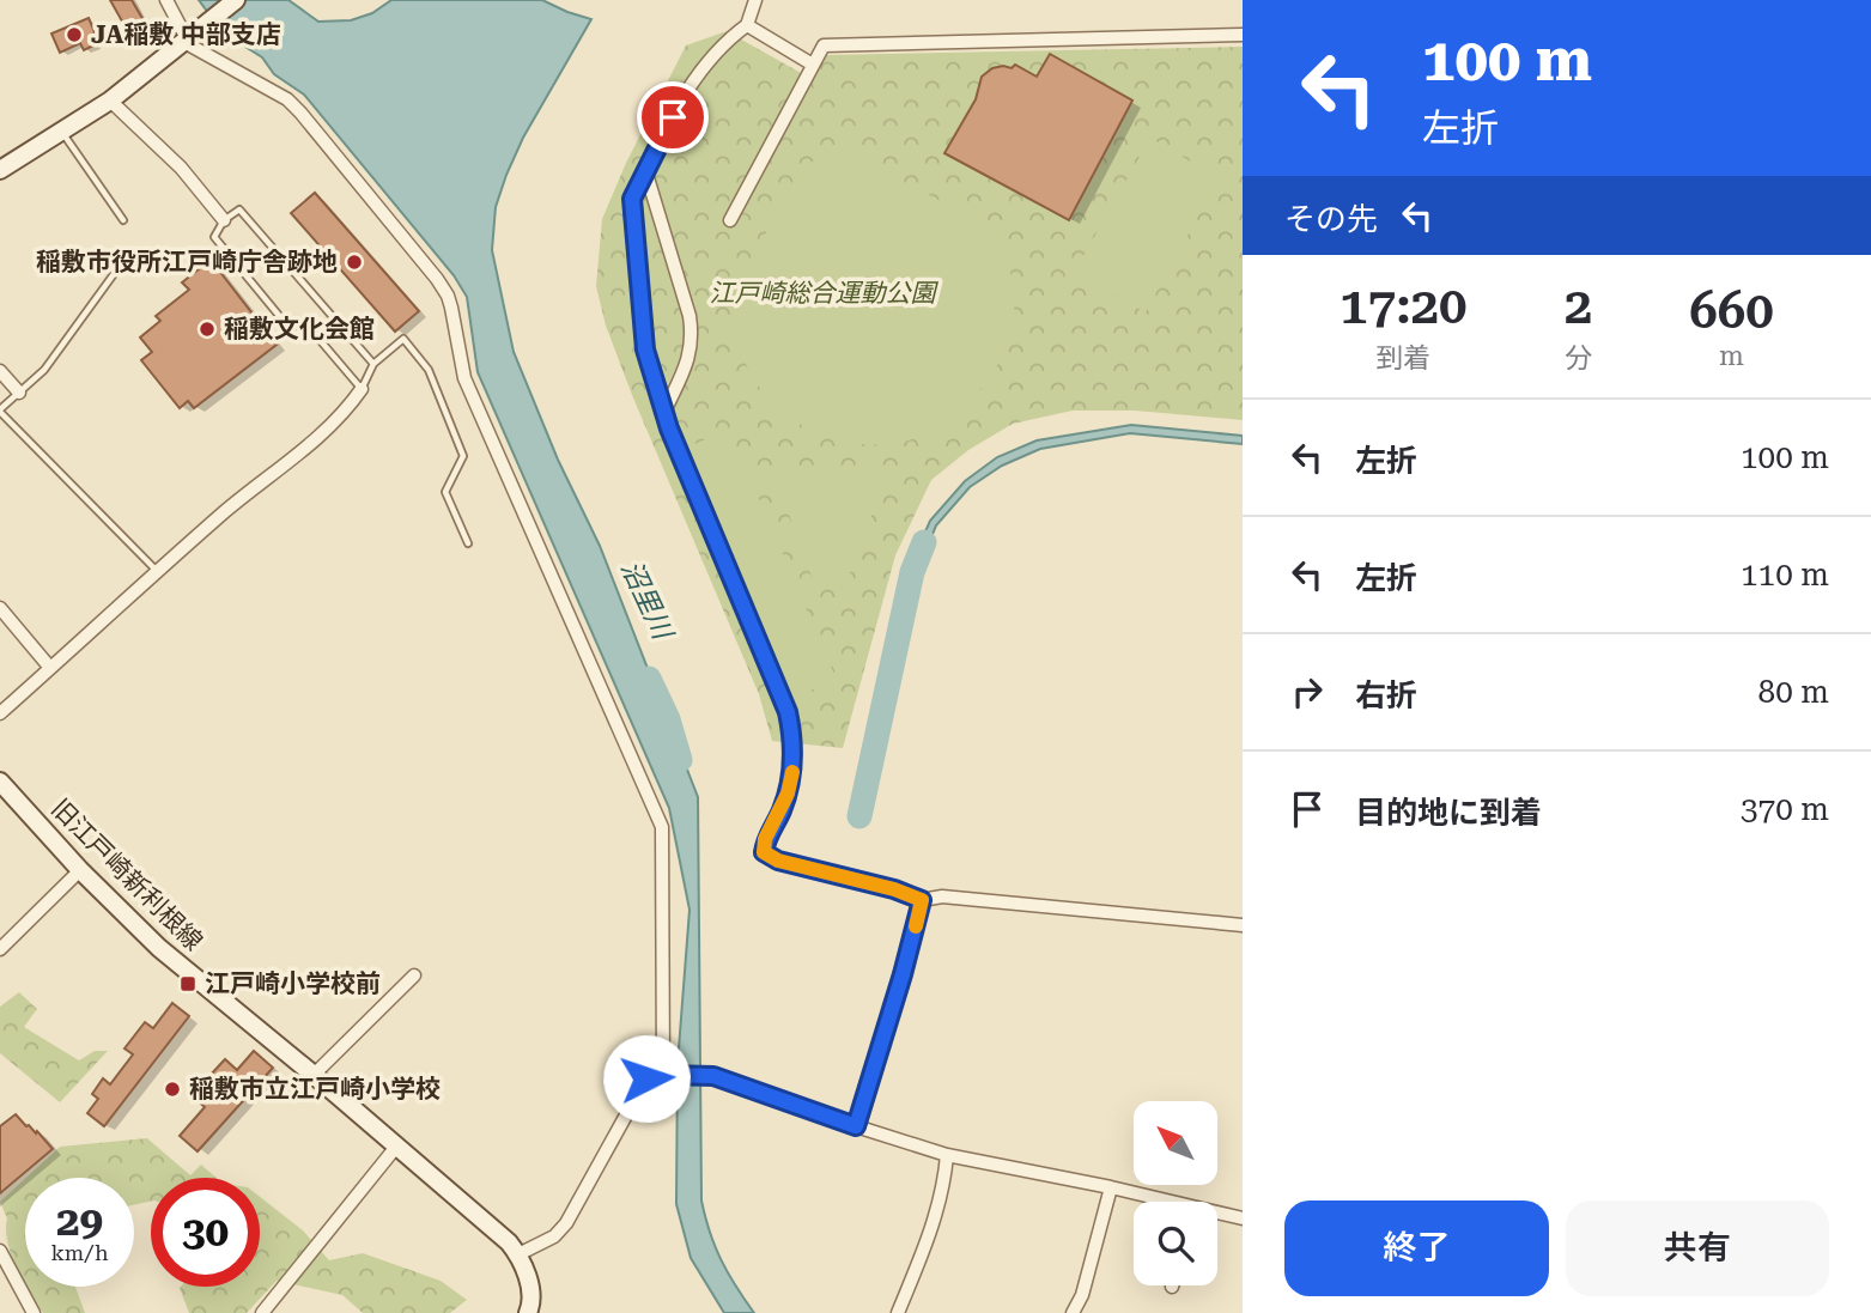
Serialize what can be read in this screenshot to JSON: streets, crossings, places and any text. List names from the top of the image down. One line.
{"streets":{"street":["旧江戸崎新利根線"]},"water":["沼里川"],"parks":["江戸崎総合運動公園"],"places":{"other":["JA稲敷 中部支店","稲敷市役所江戸崎庁舎跡地","稲敷文化会館","稲敷市立江戸崎小学校"],"transit":["江戸崎小学校前"]},"north":"top left","page":{"turn":["100 m","左折"],"then":"その先","eta":["17:20","到着","2","分","660","m"],"list":[{"name":"左折","value":"100 m"},{"name":"左折","value":"110 m"},{"name":"右折","value":"80 m"},{"name":"目的地に到着","value":"370 m"}],"speed":"29 km/h","limit":"30","buttons":["終了","共有"]}}
